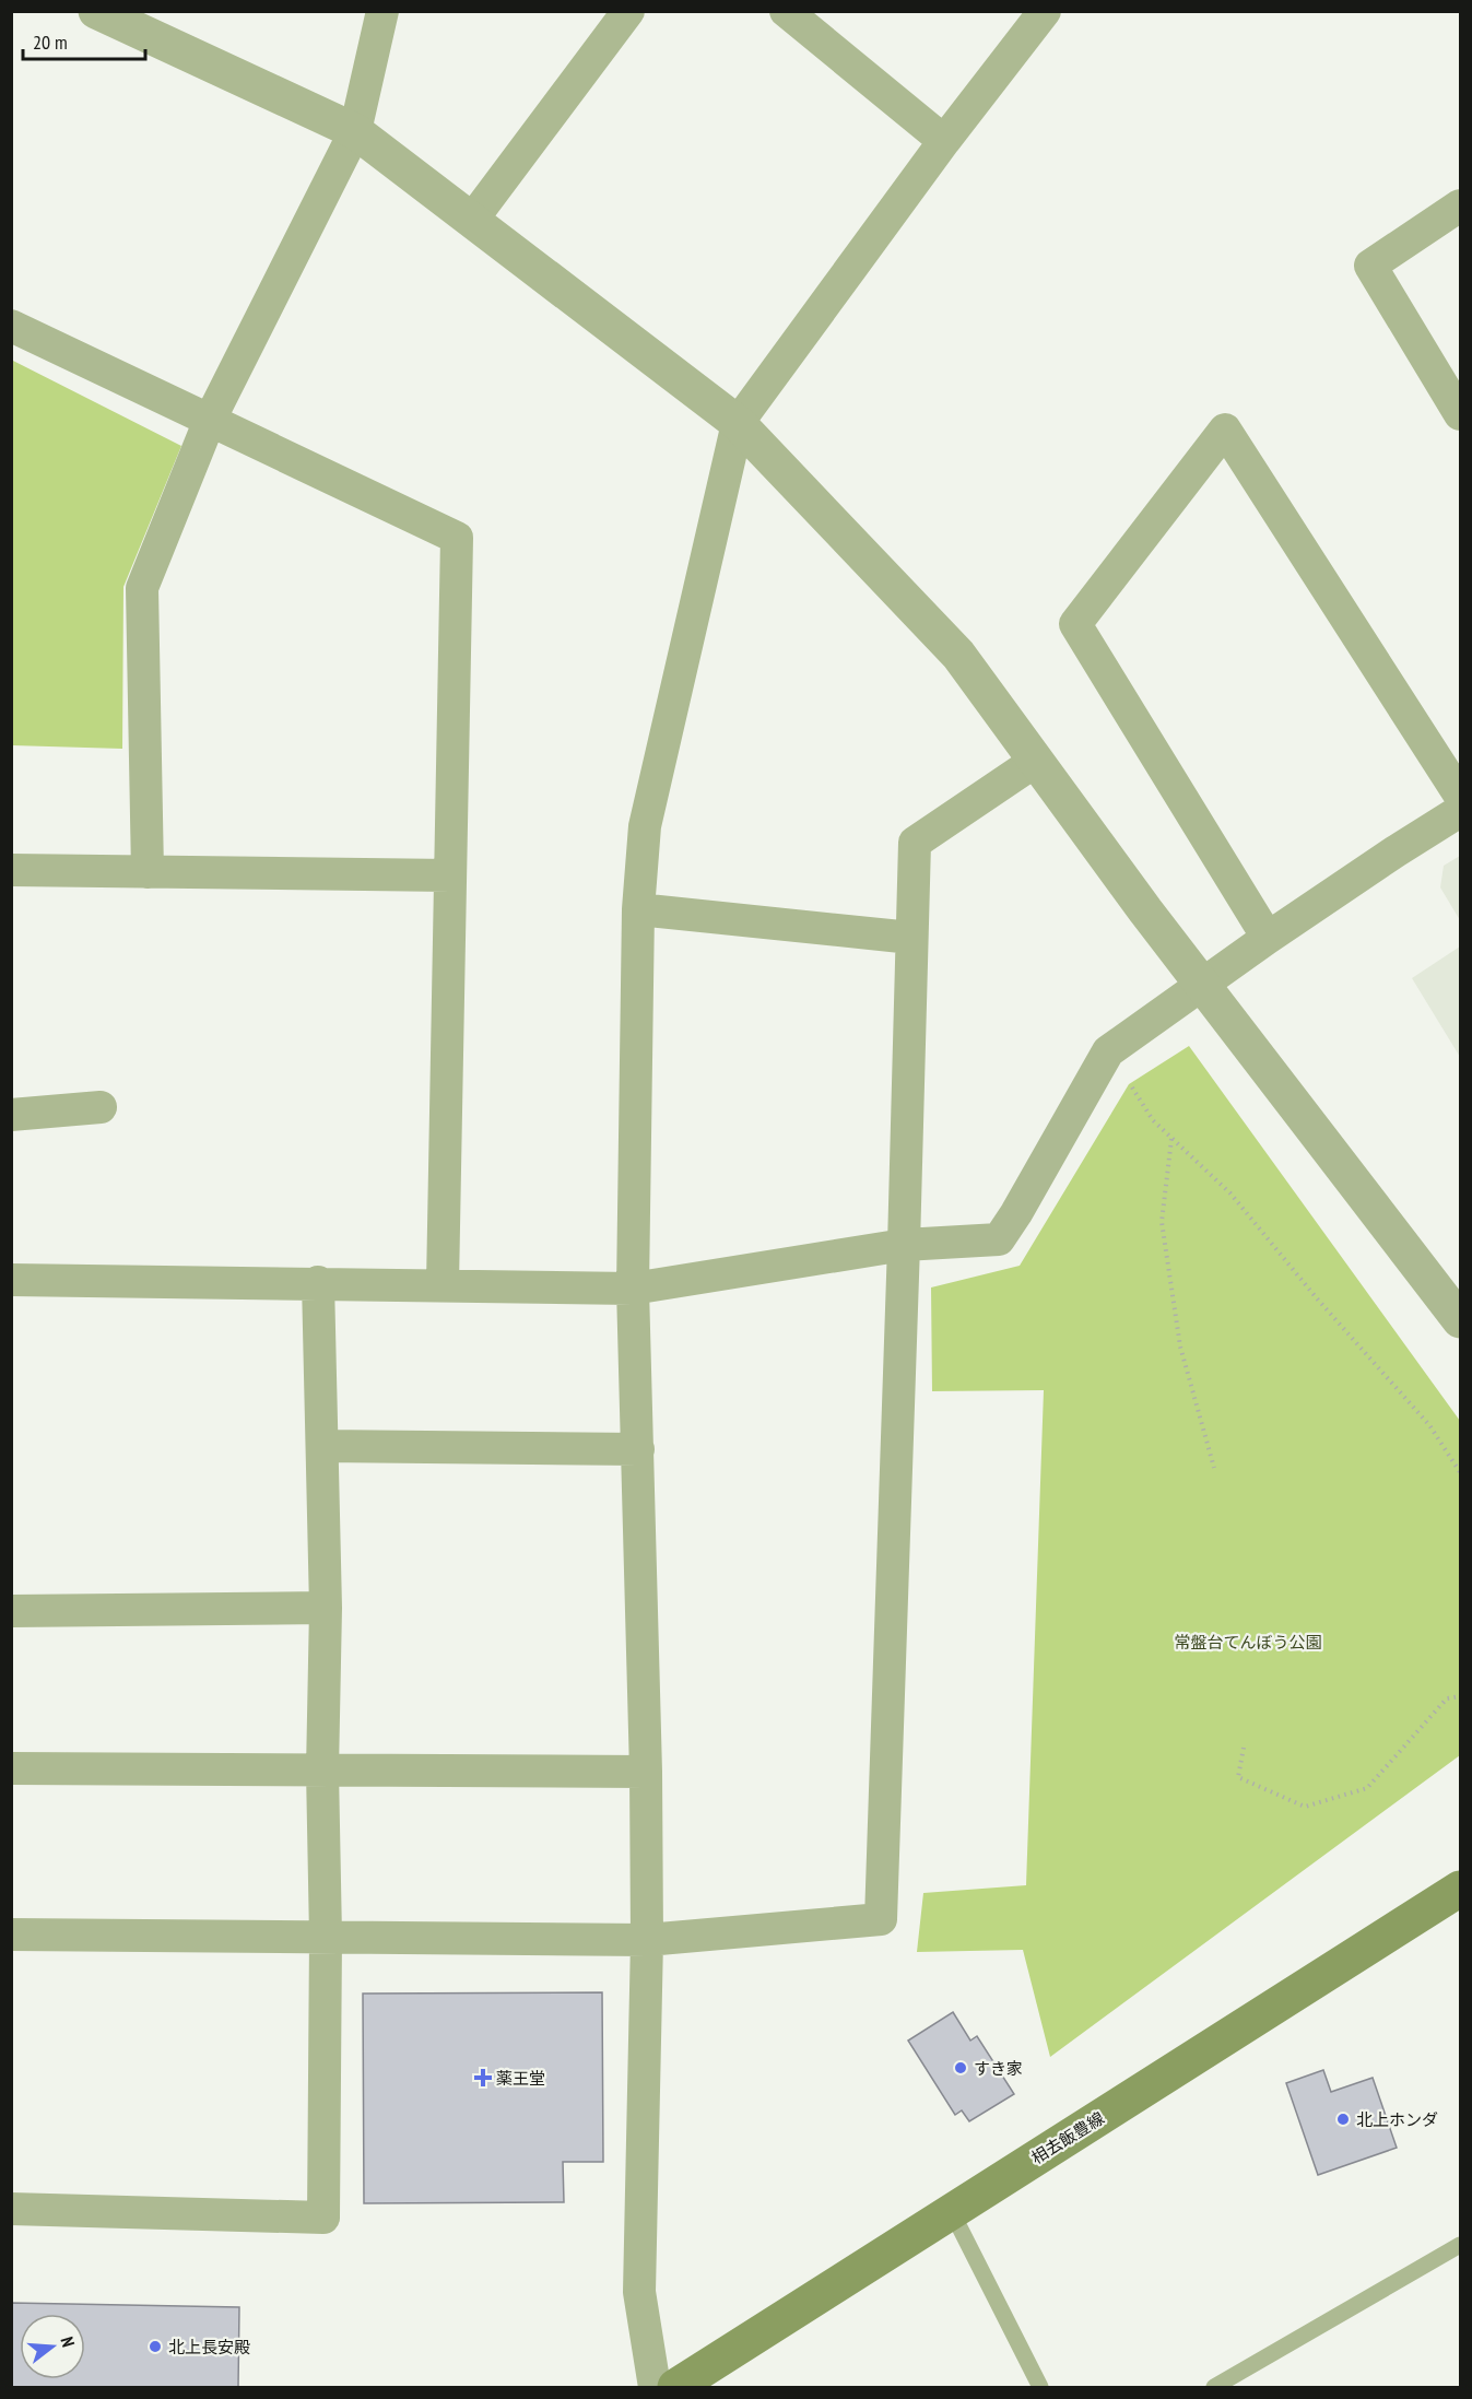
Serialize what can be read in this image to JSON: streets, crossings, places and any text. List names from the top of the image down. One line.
{"streets":{"main road":["相去飯豊線"]},"parks":["常盤台てんぼう公園"],"places":{"other":["すき家","北上ホンダ","北上長安殿"],"health":["薬王堂"]},"scale_bar":"20 m","north":"right"}
